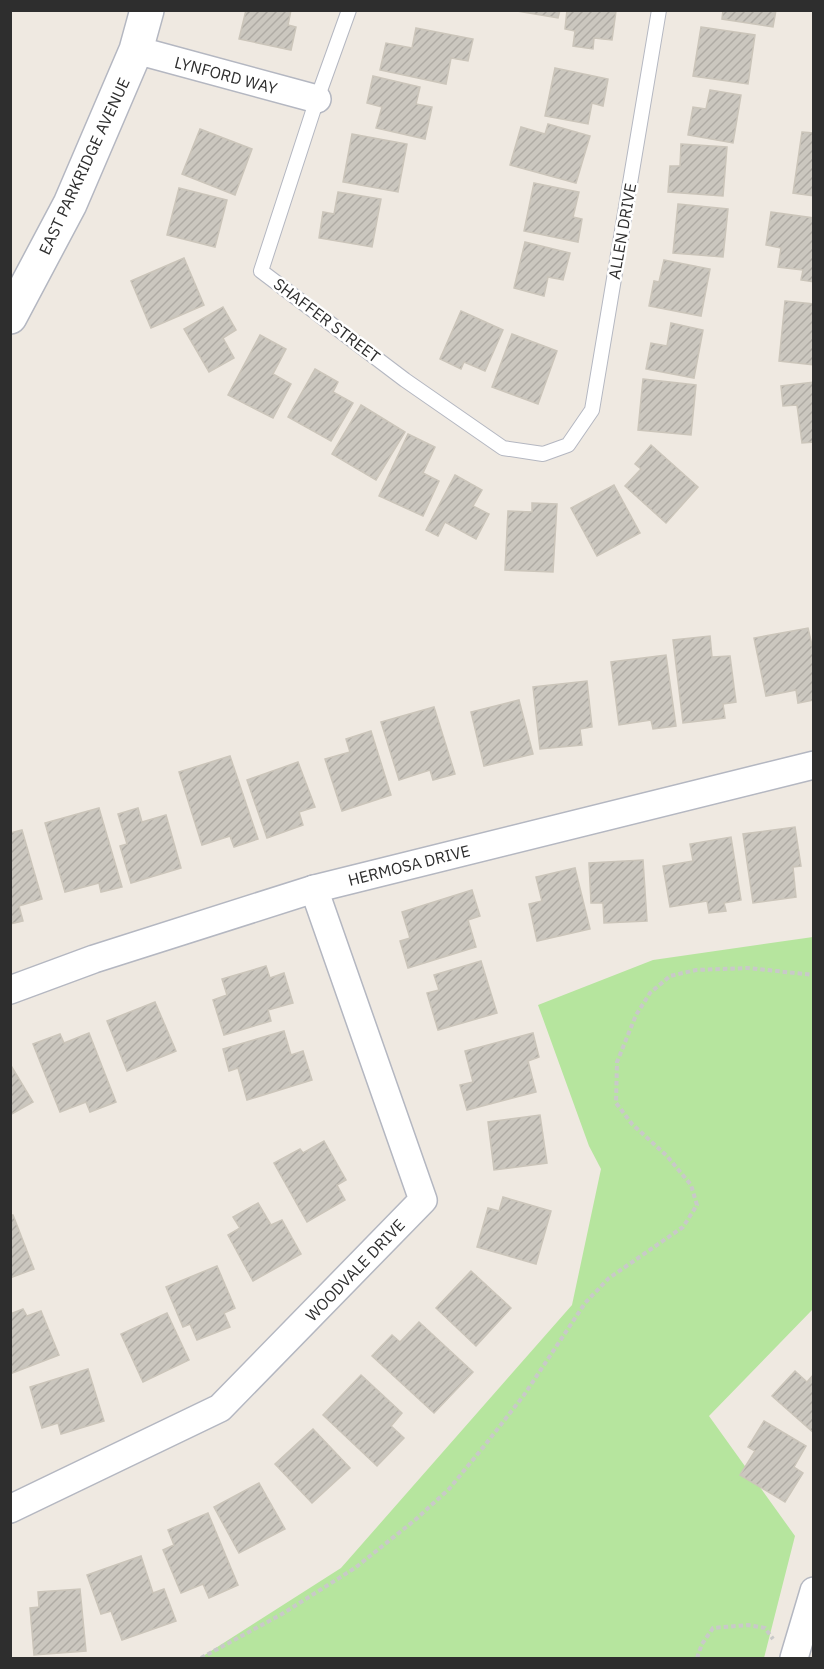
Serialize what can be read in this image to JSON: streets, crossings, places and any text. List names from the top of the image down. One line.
{"streets":{"main road":["EAST PARKRIDGE AVENUE"],"street":["LYNFORD WAY","HERMOSA DRIVE","WOODVALE DRIVE"],"lane":["ALLEN DRIVE","SHAFFER STREET"]},"crossings":[["LYNFORD WAY","EAST PARKRIDGE AVENUE"],["LYNFORD WAY","SHAFFER STREET"],["ALLEN DRIVE","SHAFFER STREET"],["HERMOSA DRIVE","WOODVALE DRIVE"]]}
